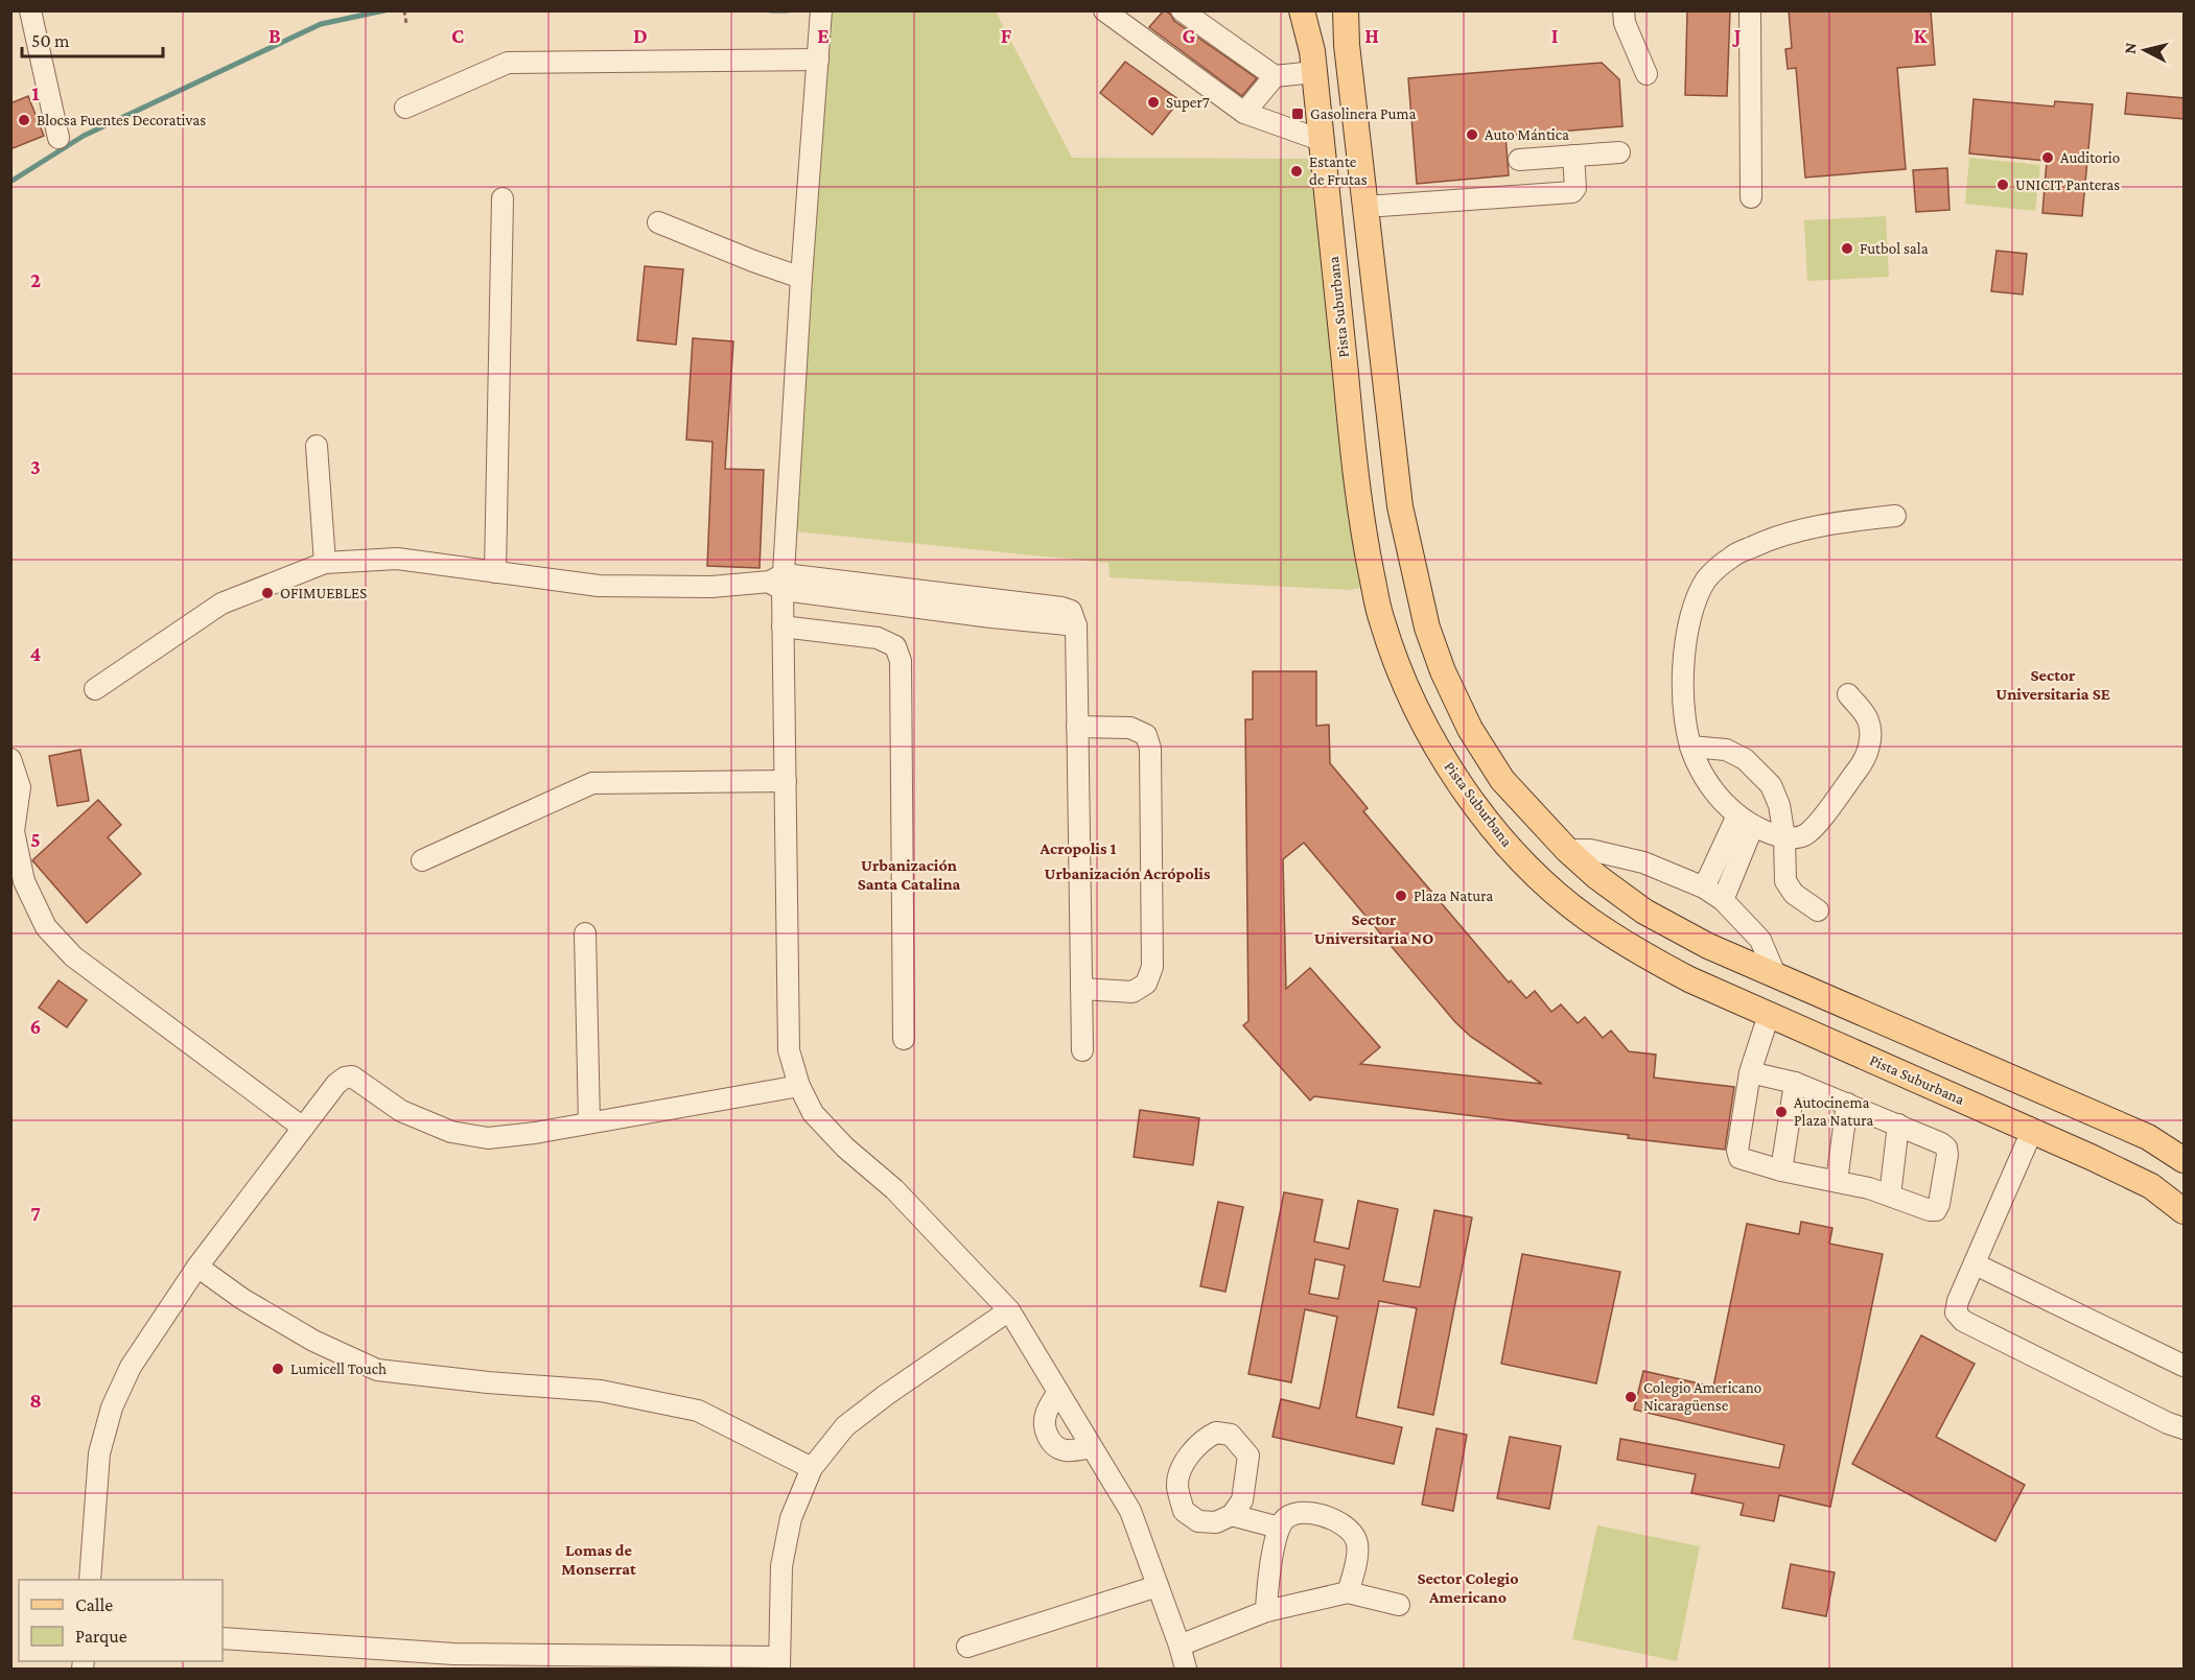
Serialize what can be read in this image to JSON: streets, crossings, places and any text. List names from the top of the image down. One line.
{"streets":{"main road":["Pista Suburbana"]},"districts":["Sector Universitaria SE","Acropolis 1","Urbanización Santa Catalina","Urbanización Acrópolis","Sector Universitaria NO","Lomas de Monserrat","Sector Colegio Americano"],"places":{"other":["Super7","Blocsa Fuentes Decorativas","Auto Mántica","Auditorio","Estante de Frutas","UNICIT Panteras","Futbol sala","OFIMUEBLES","Plaza Natura","Autocinema Plaza Natura","Lumicell Touch","Colegio Americano Nicaragüense"],"transit":["Gasolinera Puma"]},"legend":["Calle","Parque"],"scale_bar":"50 m","north":"left","grid":{"columns":["B","C","D","E","F","G","H","I","J","K"],"rows":["1","2","3","4","5","6","7","8"]}}
